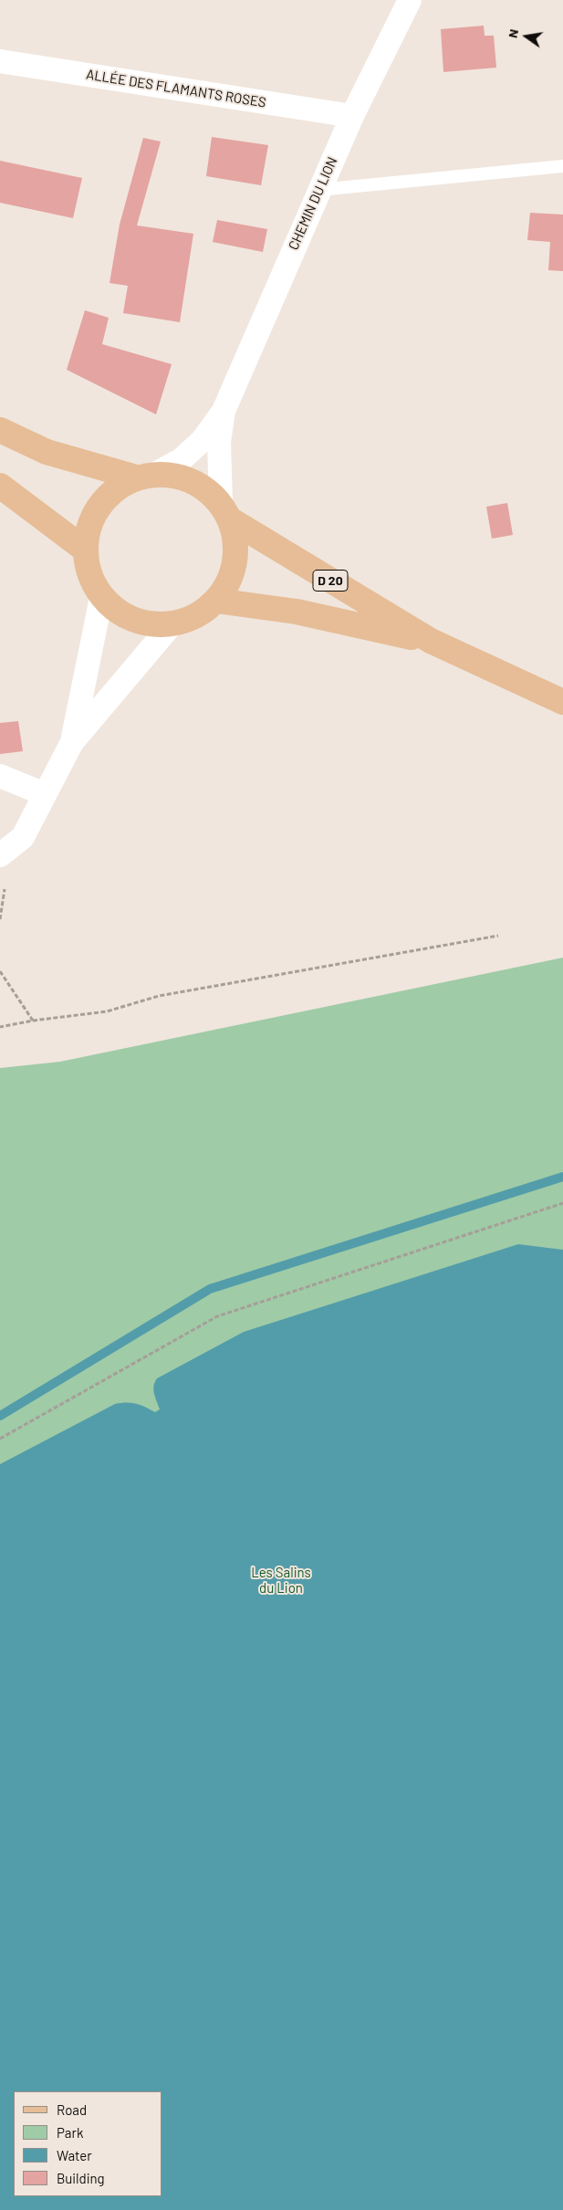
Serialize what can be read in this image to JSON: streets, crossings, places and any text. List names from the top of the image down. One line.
{"streets":{"main road":["D 20"],"street":["ALLÉE DES FLAMANTS ROSES","CHEMIN DU LION"]},"crossings":[["ALLÉE DES FLAMANTS ROSES","CHEMIN DU LION"],["CHEMIN DU LION","D 20"]],"parks":["Les Salins du Lion"],"legend":["Road","Park","Water","Building"],"north":"left"}
